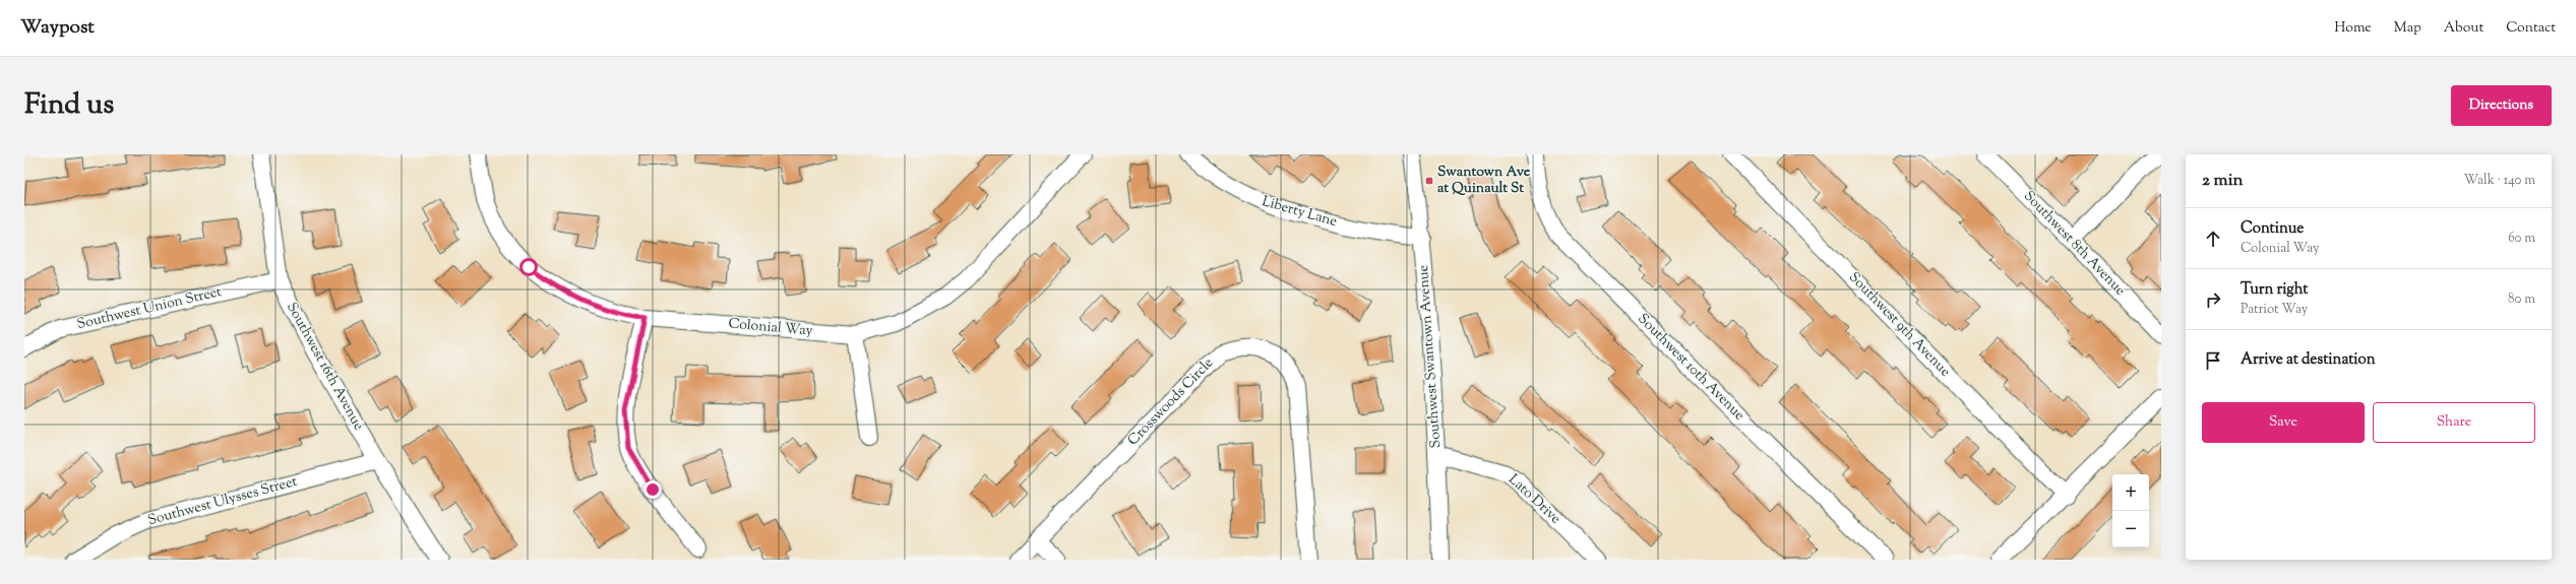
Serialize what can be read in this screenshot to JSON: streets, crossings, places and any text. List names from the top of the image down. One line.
{"streets":{"street":["Liberty Lane","Southwest 8th Avenue","Southwest Union Street","Southwest 9th Avenue","Colonial Way","Southwest Swantown Avenue","Southwest 16th Avenue","Southwest 10th Avenue","Crosswoods Circle","Lato Drive","Southwest Ulysses Street"]},"crossings":[["Liberty Lane","Southwest Swantown Avenue"],["Southwest Union Street","Southwest 16th Avenue"],["Southwest Swantown Avenue","Lato Drive"],["Southwest 16th Avenue","Southwest Ulysses Street"]],"places":{"transit":["Swantown Ave at Quinault St"]},"page":{"header":"Waypost","nav":["Home","Map","About","Contact"],"title":"Find us","buttons":["Directions",["Save","Share"]],"heading":["2 min","Walk · 140 m"],"list":[["Continue","Colonial Way","60 m"],["Turn right","Patriot Way","80 m"],"Arrive at destination"],"map_buttons":["+","−"]}}
